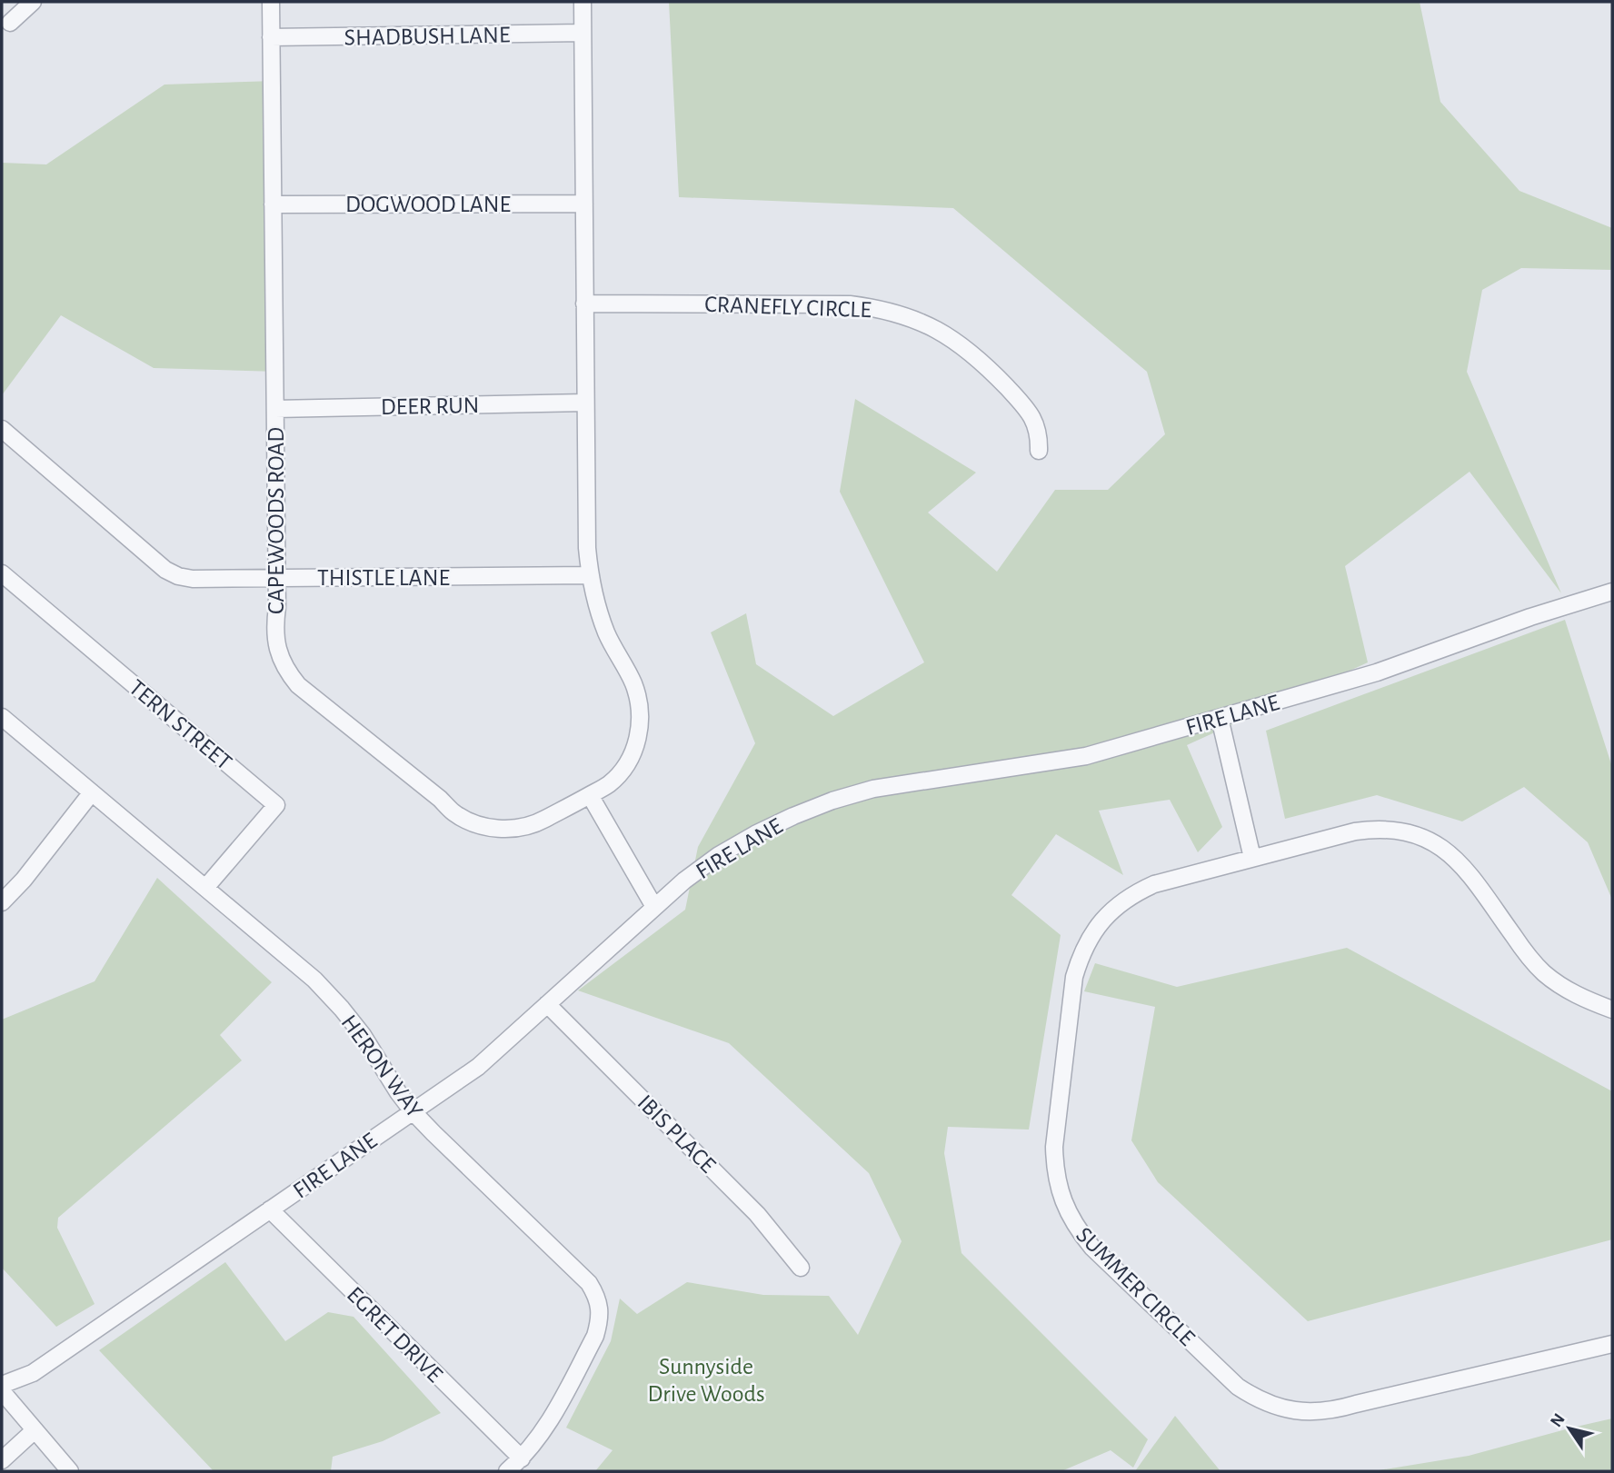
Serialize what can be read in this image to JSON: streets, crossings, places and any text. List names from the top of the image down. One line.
{"streets":{"street":["SHADBUSH LANE","DOGWOOD LANE","CRANEFLY CIRCLE","DEER RUN","CAPEWOODS ROAD","THISTLE LANE","FIRE LANE","TERN STREET","HERON WAY","IBIS PLACE","SUMMER CIRCLE","EGRET DRIVE"]},"crossings":[["SHADBUSH LANE","CAPEWOODS ROAD"],["DOGWOOD LANE","CAPEWOODS ROAD"],["CRANEFLY CIRCLE","CAPEWOODS ROAD"],["DEER RUN","CAPEWOODS ROAD"],["CAPEWOODS ROAD","THISTLE LANE"],["FIRE LANE","HERON WAY"],["FIRE LANE","IBIS PLACE"],["FIRE LANE","EGRET DRIVE"],["TERN STREET","HERON WAY"],["HERON WAY","EGRET DRIVE"]],"parks":["Sunnyside Drive Woods"],"north":"top left"}
